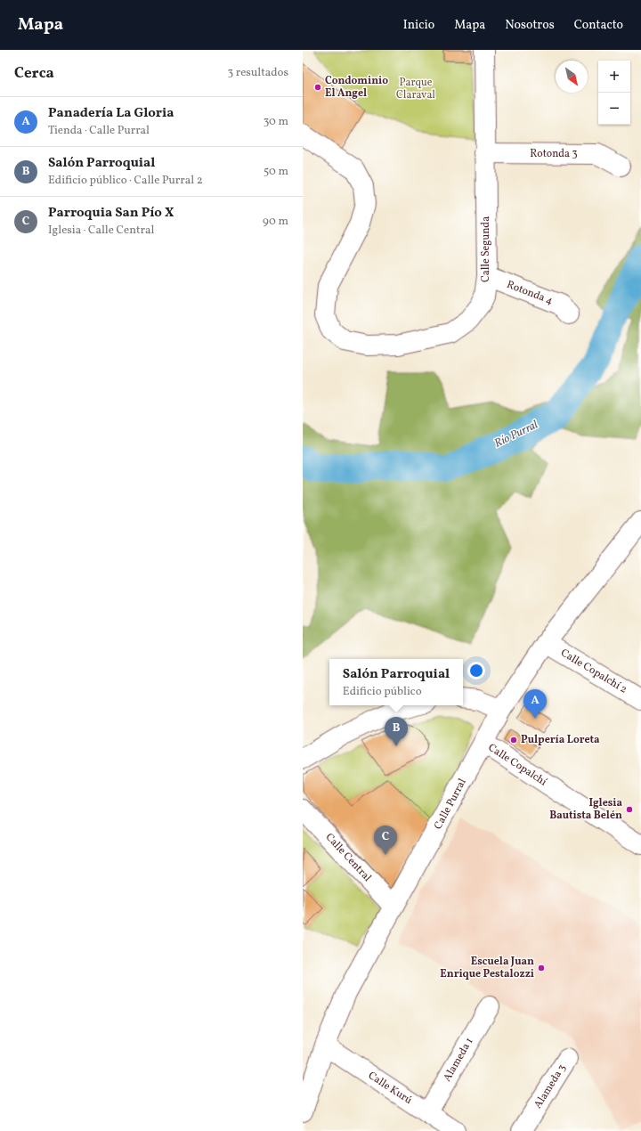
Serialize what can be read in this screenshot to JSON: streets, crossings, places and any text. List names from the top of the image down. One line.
{"streets":{"street":["Rotonda 3","Calle Segunda","Rotonda 4","Calle Copalchí 2","Calle Copalchí","Calle Purral","Calle Central","Alameda 1","Alameda 3","Calle Kurú"]},"crossings":[["Rotonda 3","Calle Segunda"],["Calle Segunda","Rotonda 4"],["Calle Copalchí 2","Calle Purral"],["Calle Copalchí","Calle Purral"],["Calle Purral","Calle Central"],["Calle Purral","Calle Kurú"],["Alameda 1","Calle Kurú"]],"water":["Río Purral"],"parks":["Parque Claraval"],"places":["Condominio El Angel","Pulpería Loreta","Iglesia Bautista Belén","Escuela Juan Enrique Pestalozzi"],"north":"bottom right","page":{"header":"Mapa","nav":["Inicio","Mapa","Nosotros","Contacto"],"heading":["Cerca","3 resultados"],"map_buttons":["+","−"],"list":[{"mark":"A","name":"Panadería La Gloria","note":"Tienda · Calle Purral","value":"30 m"},{"mark":"B","name":"Salón Parroquial","note":"Edificio público · Calle Purral 2","value":"50 m"},{"mark":"C","name":"Parroquia San Pío X","note":"Iglesia · Calle Central","value":"90 m"}],"popup":["Salón Parroquial","Edificio público"],"pins":["A","B","C"]}}
